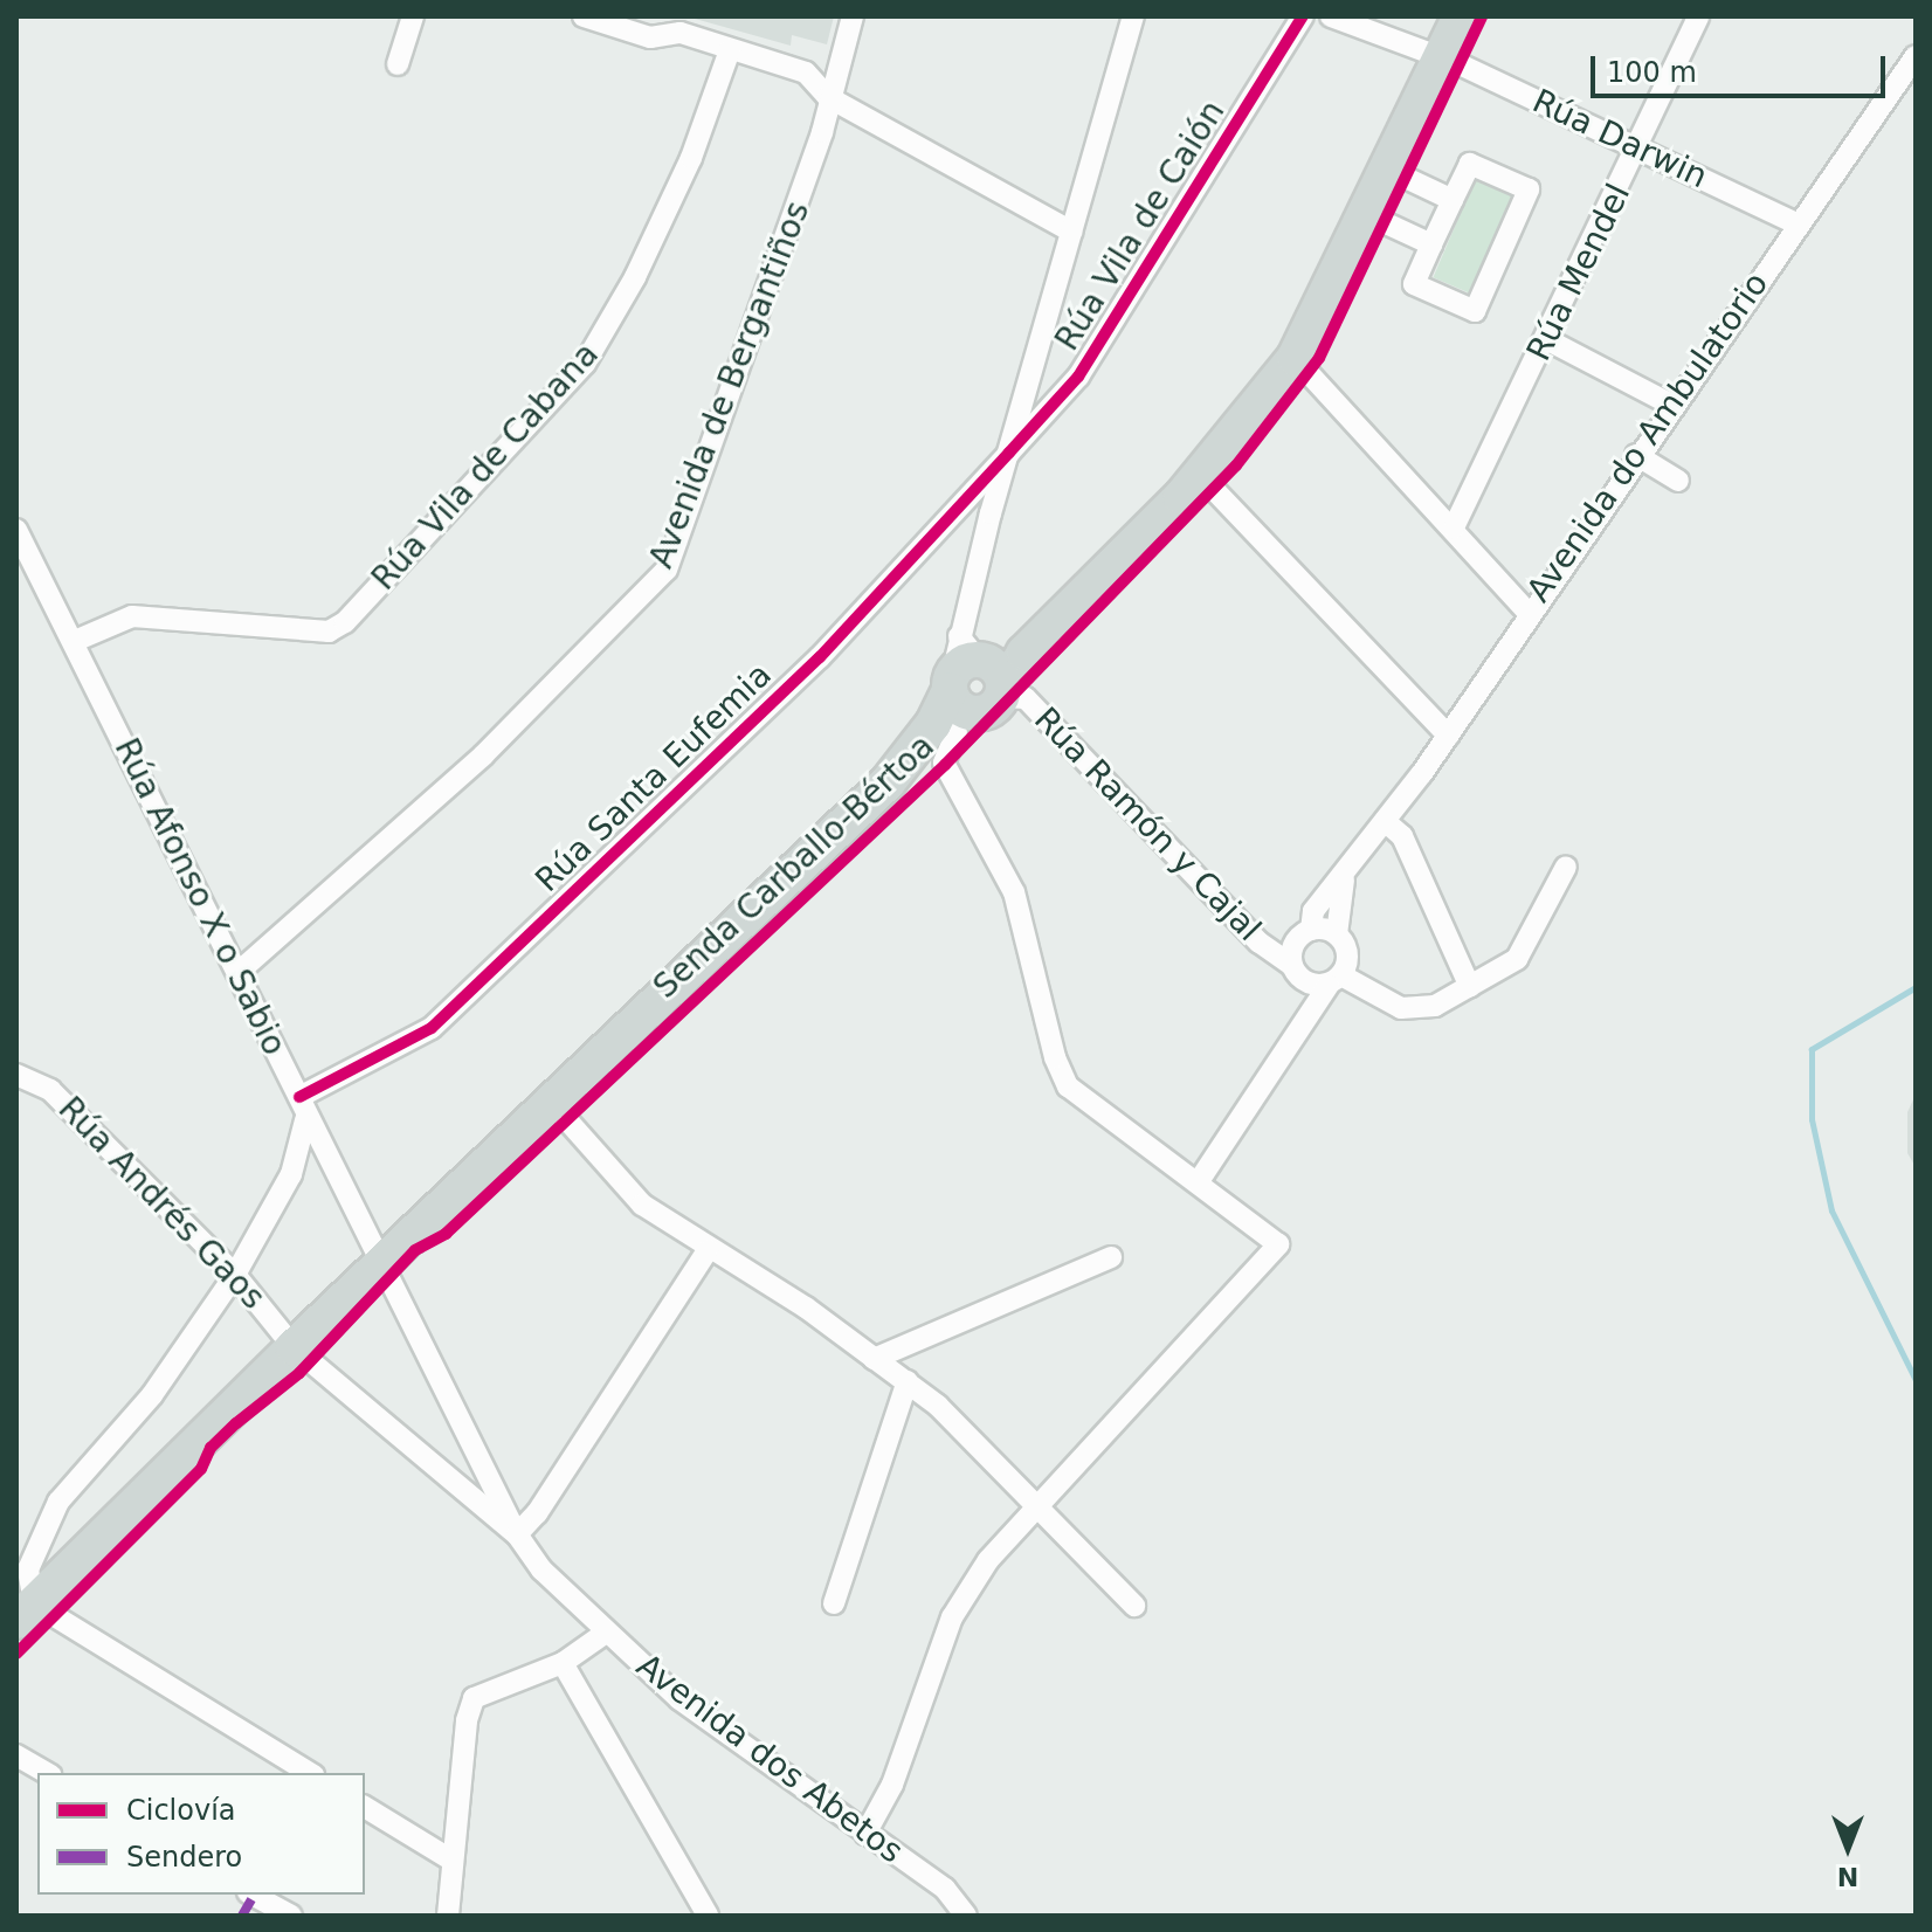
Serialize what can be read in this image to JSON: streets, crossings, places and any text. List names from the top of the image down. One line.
{"streets":{"street":["Rúa Darwin","Rúa Vila de Caión","Rúa Mendel","Avenida de Bergantiños","Avenida do Ambulatorio","Rúa Vila de Cabana","Rúa Santa Eufemia","Rúa Ramón y Cajal","Rúa Afonso X o Sabio","Rúa Andrés Gaos","Avenida dos Abetos"],"cycle path":["Senda Carballo-Bértoa"]},"crossings":[["Rúa Darwin","Rúa Mendel"],["Rúa Darwin","Avenida do Ambulatorio"],["Rúa Vila de Caión","Rúa Santa Eufemia"],["Avenida de Bergantiños","Rúa Afonso X o Sabio"],["Avenida do Ambulatorio","Rúa Ramón y Cajal"],["Rúa Vila de Cabana","Rúa Afonso X o Sabio"],["Rúa Santa Eufemia","Rúa Afonso X o Sabio"],["Rúa Afonso X o Sabio","Avenida dos Abetos"],["Rúa Andrés Gaos","Avenida dos Abetos"]],"legend":["Ciclovía","Sendero"],"scale_bar":"100 m","north":"bottom"}
